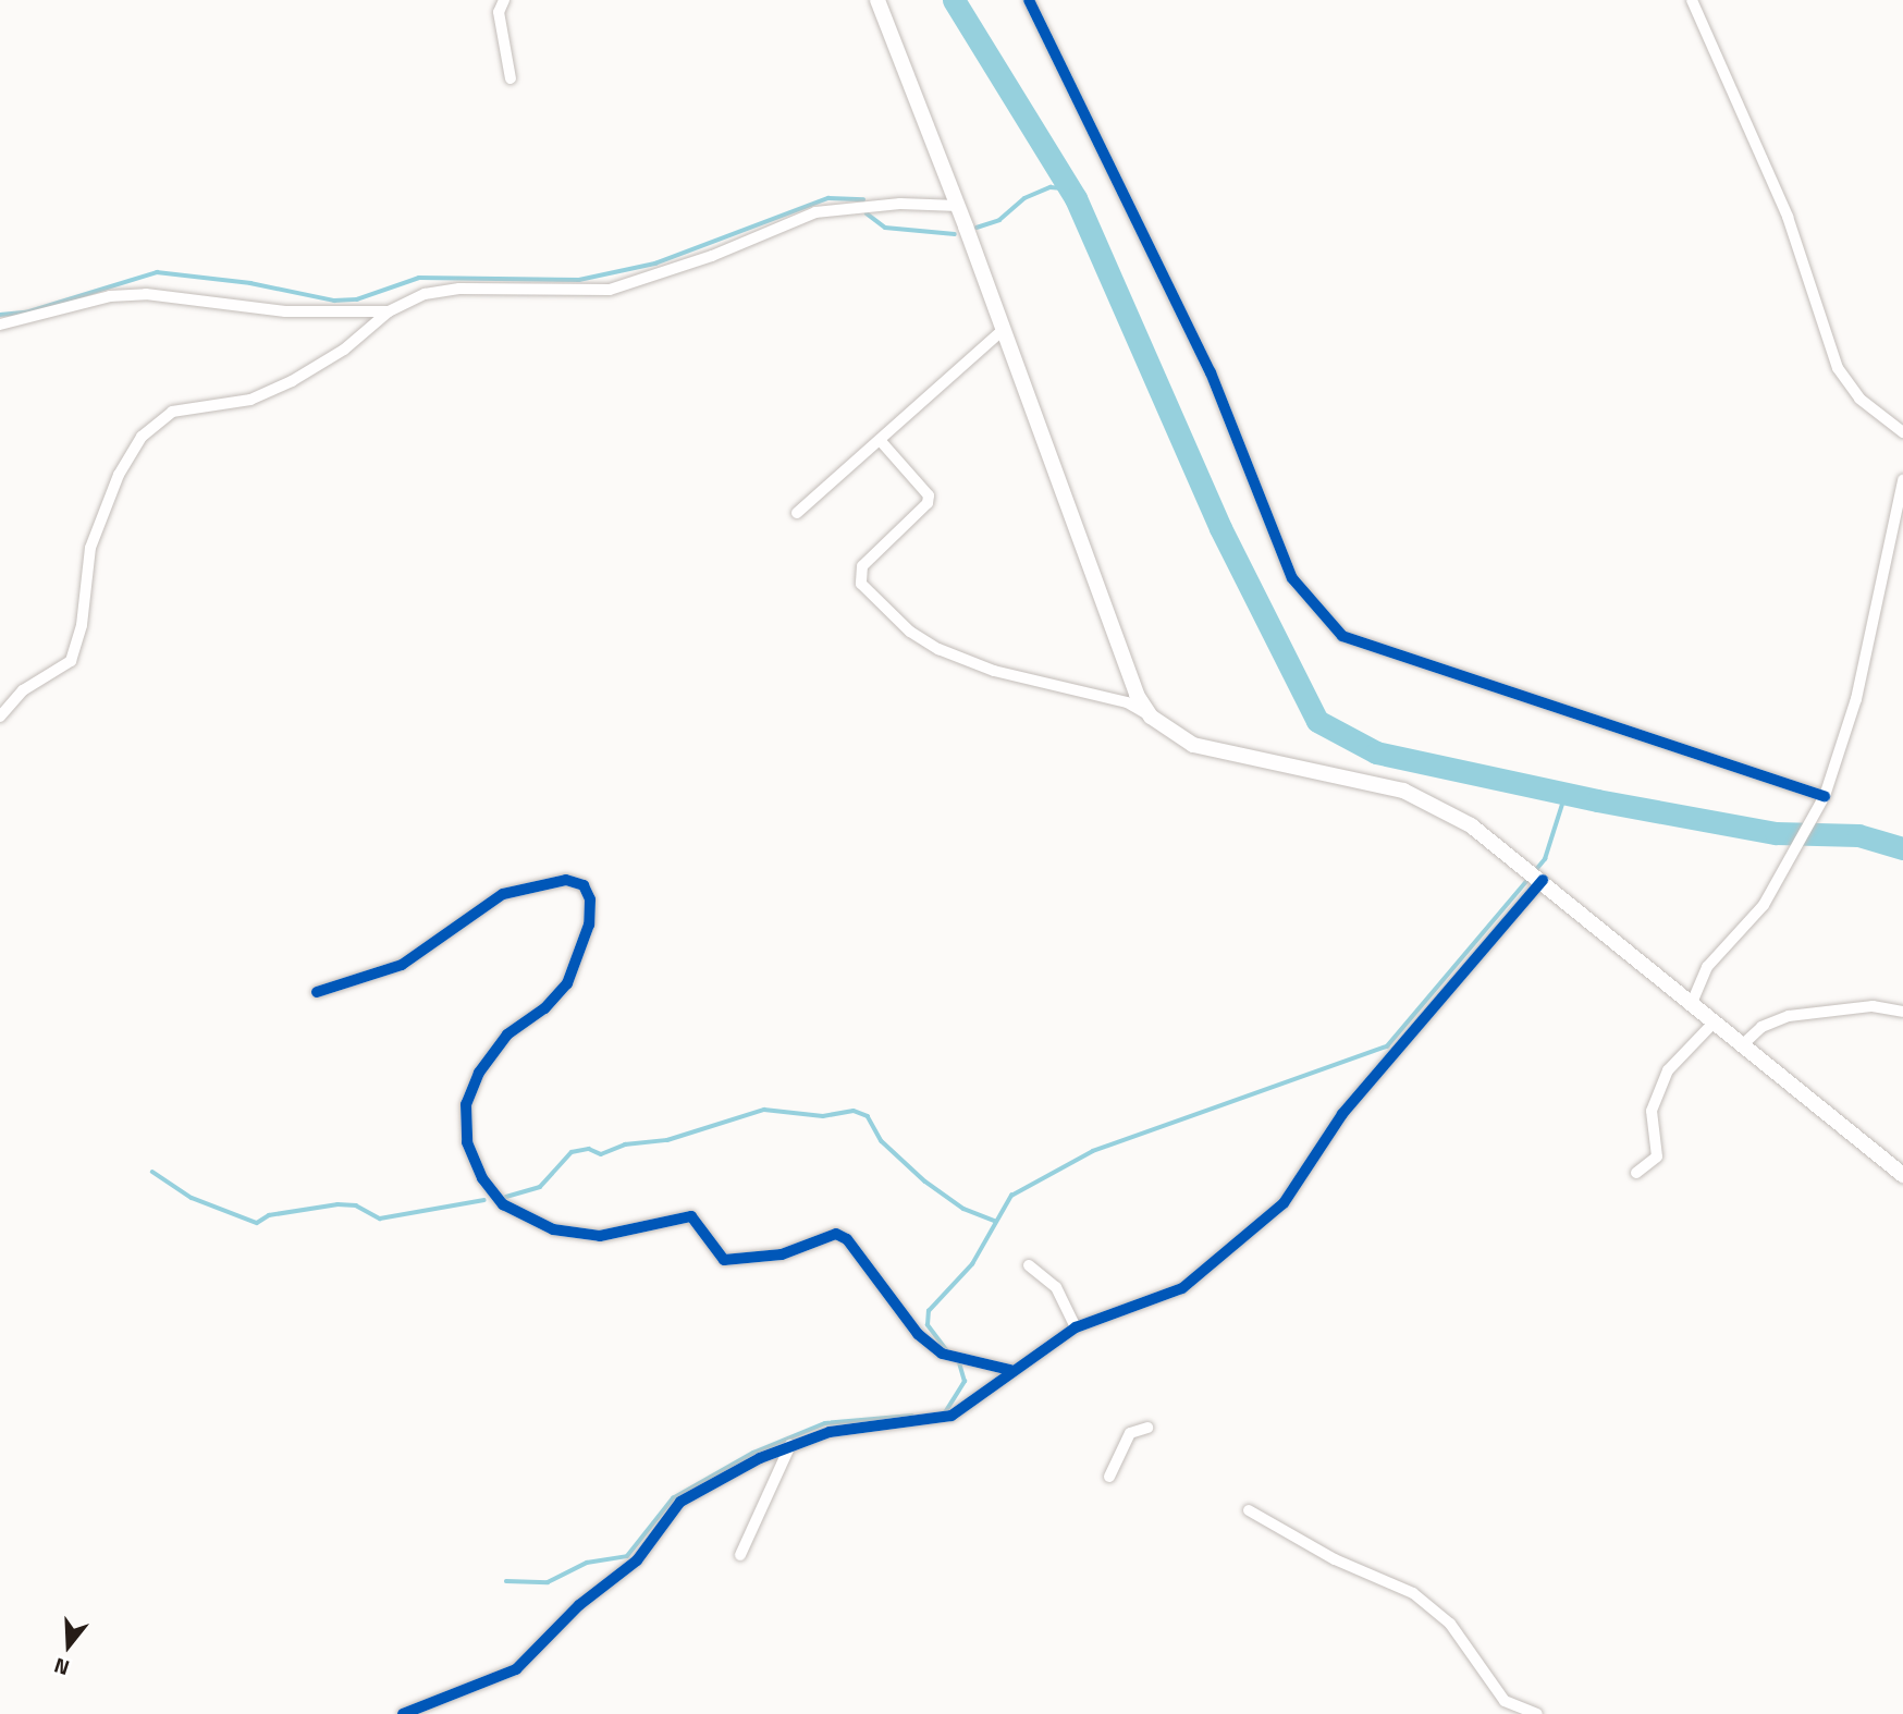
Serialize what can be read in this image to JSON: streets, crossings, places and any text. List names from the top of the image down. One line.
{"north":"bottom"}
